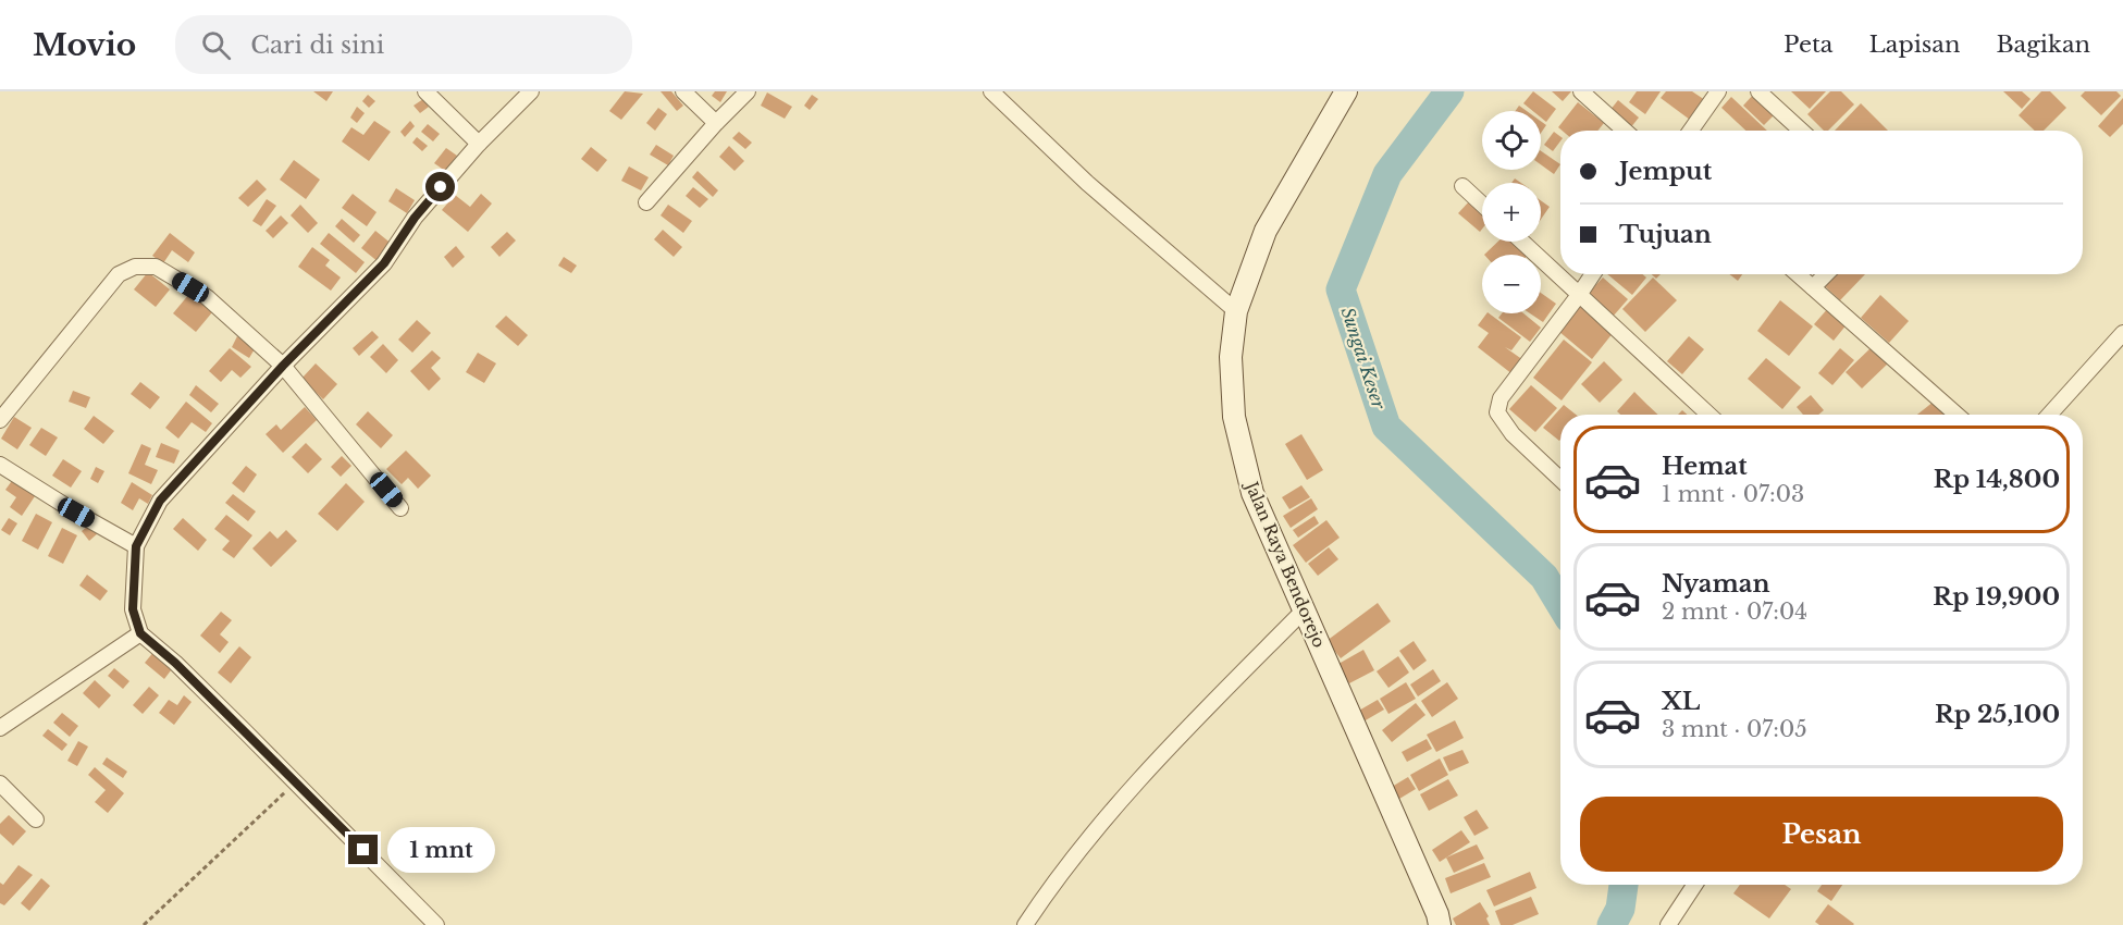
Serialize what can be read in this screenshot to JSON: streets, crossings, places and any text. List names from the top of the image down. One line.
{"streets":{"main road":["Jalan Raya Bendorejo"]},"water":["Sungai Keser"],"page":{"header":"Movio","search":"Cari di sini","nav":["Peta","Lapisan","Bagikan"],"map_buttons":["+","−"],"banner":["Jemput","Tujuan"],"list":[{"name":"Hemat","note":"1 mnt · 07:03","value":"Rp 14,800"},{"name":"Nyaman","note":"2 mnt · 07:04","value":"Rp 19,900"},{"name":"XL","note":"3 mnt · 07:05","value":"Rp 25,100"}],"buttons":"Pesan","bubble":"1 mnt"}}
